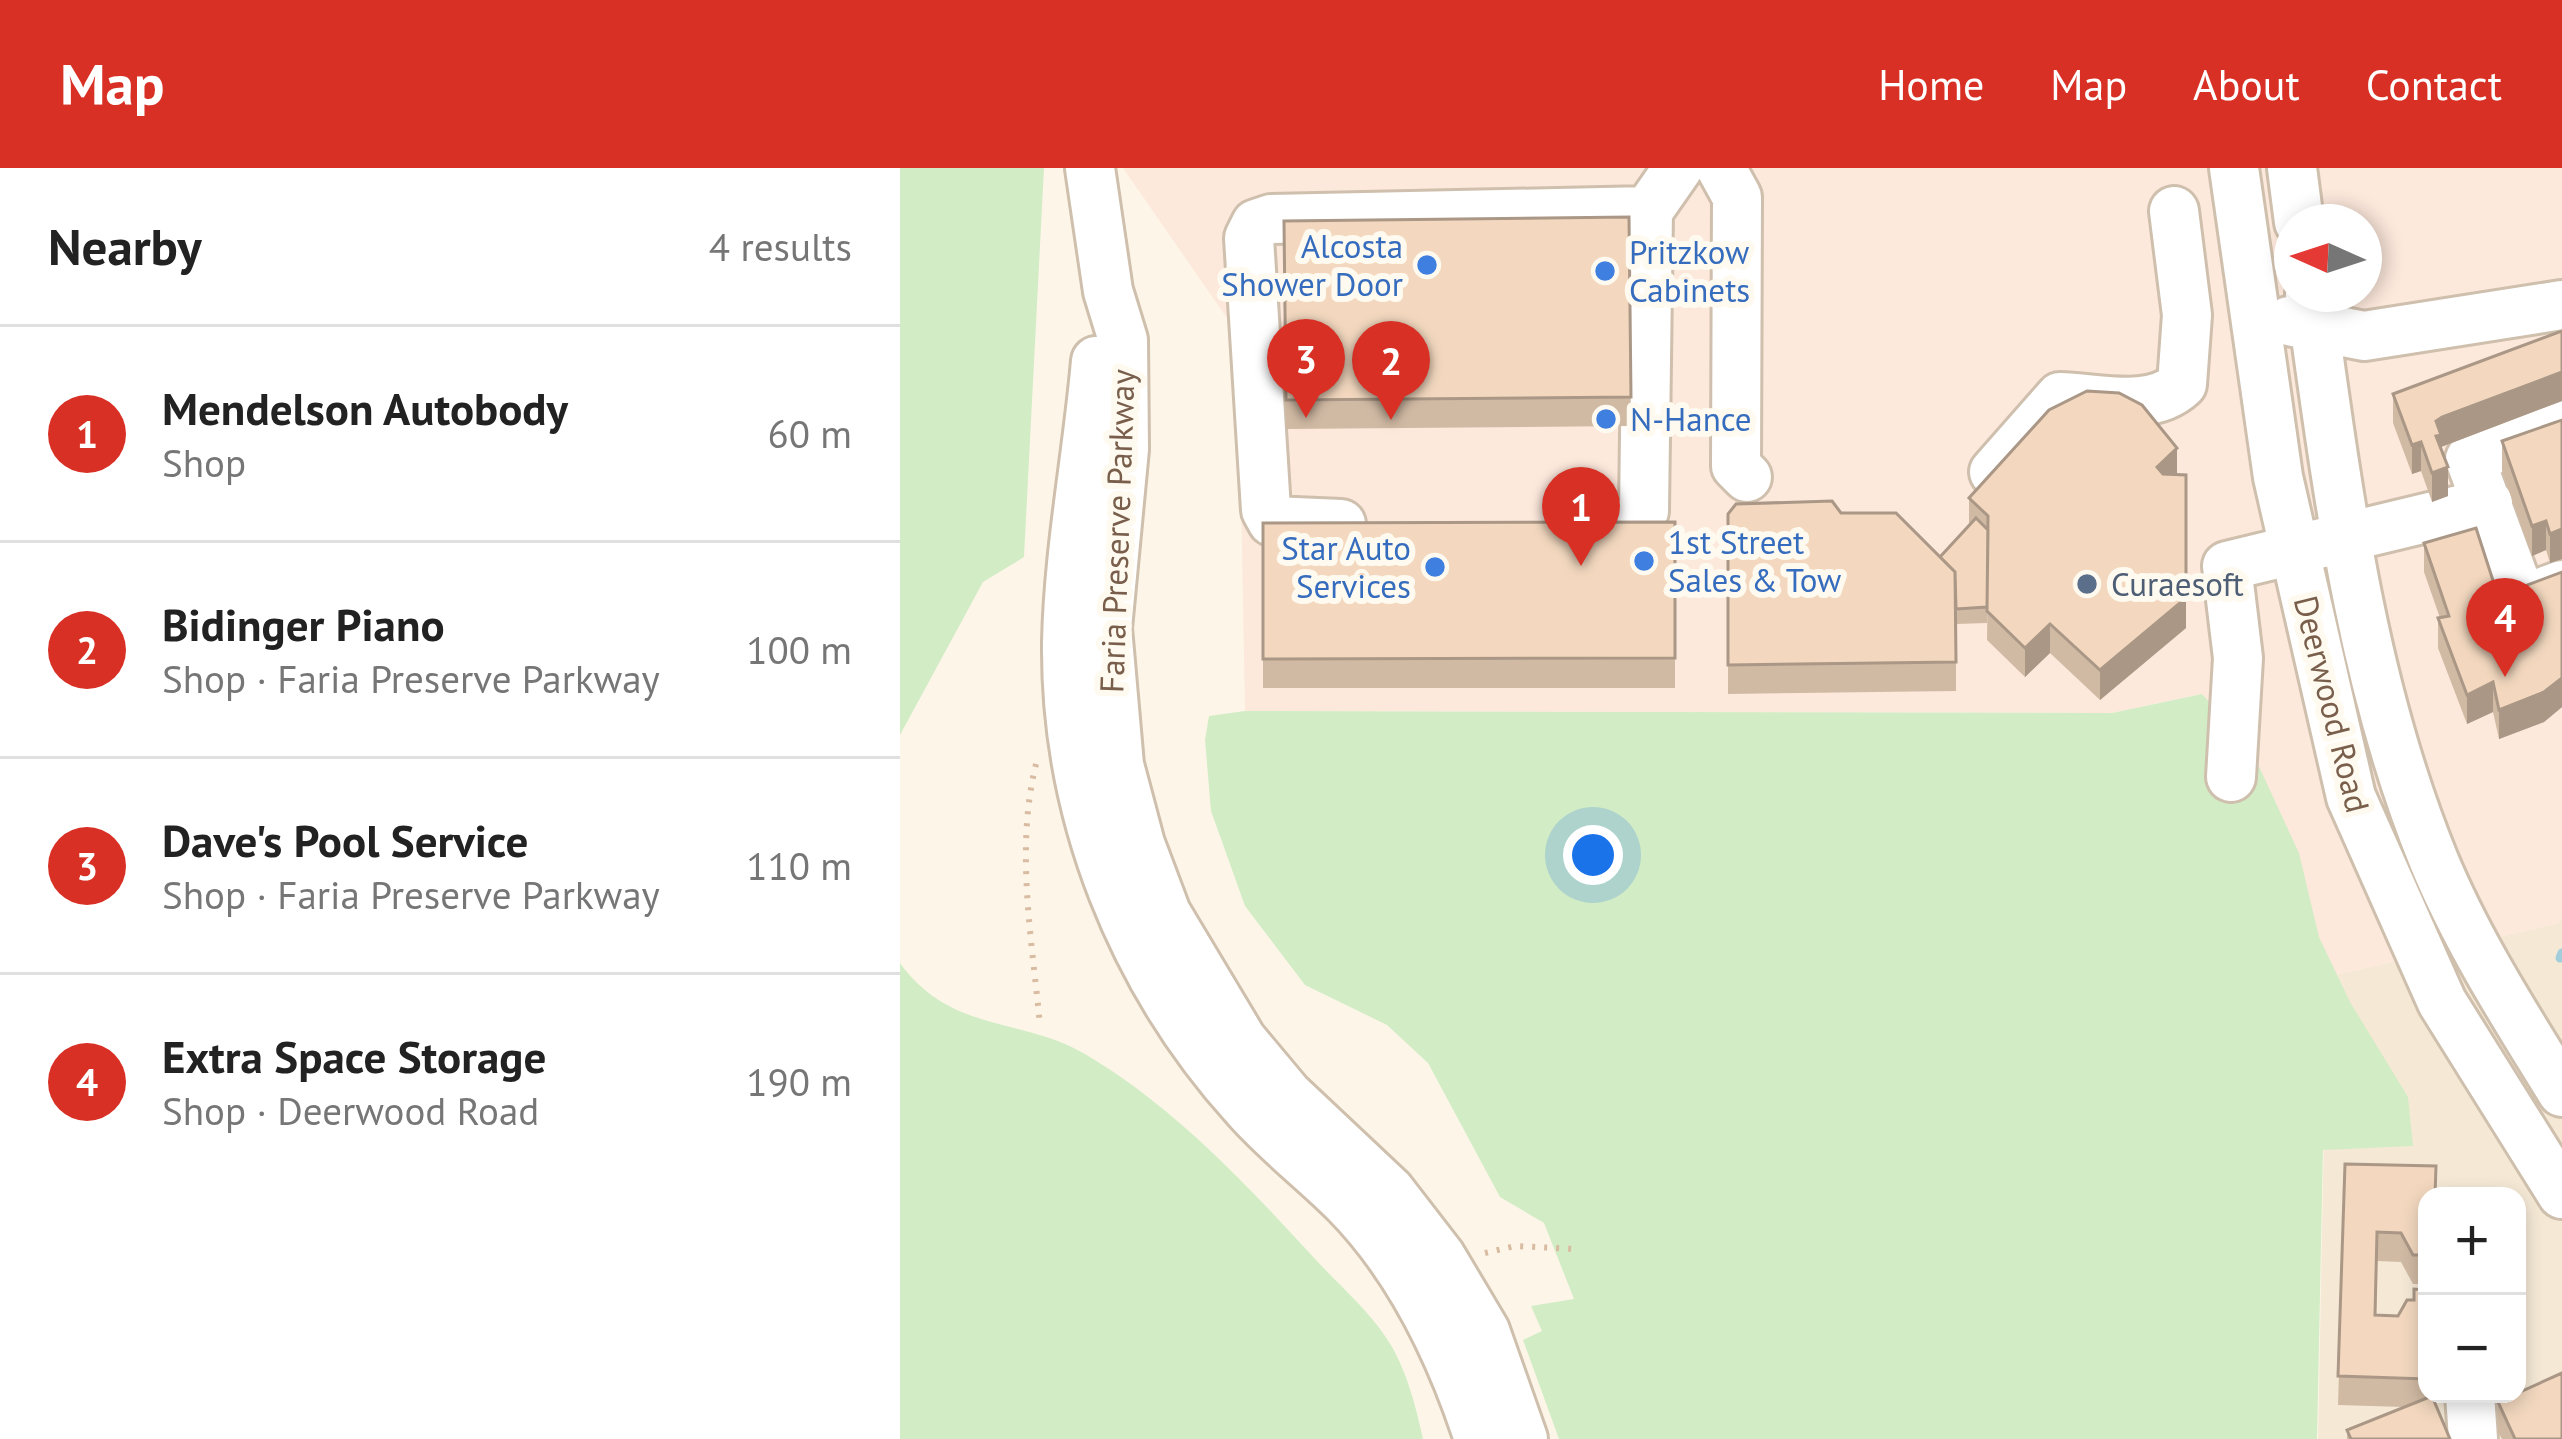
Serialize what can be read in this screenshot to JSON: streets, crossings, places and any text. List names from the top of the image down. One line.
{"streets":{"street":["Faria Preserve Parkway","Deerwood Road"]},"places":["Alcosta Shower Door","Pritzkow Cabinets","N-Hance","1st Street Sales & Tow","Star Auto Services","Curaesoft"],"north":"left","page":{"header":"Map","nav":["Home","Map","About","Contact"],"heading":["Nearby","4 results"],"pins":["3","2","1","4"],"list":[{"mark":"1","name":"Mendelson Autobody","note":"Shop","value":"60 m"},{"mark":"2","name":"Bidinger Piano","note":"Shop · Faria Preserve Parkway","value":"100 m"},{"mark":"3","name":"Dave's Pool Service","note":"Shop · Faria Preserve Parkway","value":"110 m"},{"mark":"4","name":"Extra Space Storage","note":"Shop · Deerwood Road","value":"190 m"}],"map_buttons":["+","−"]}}
